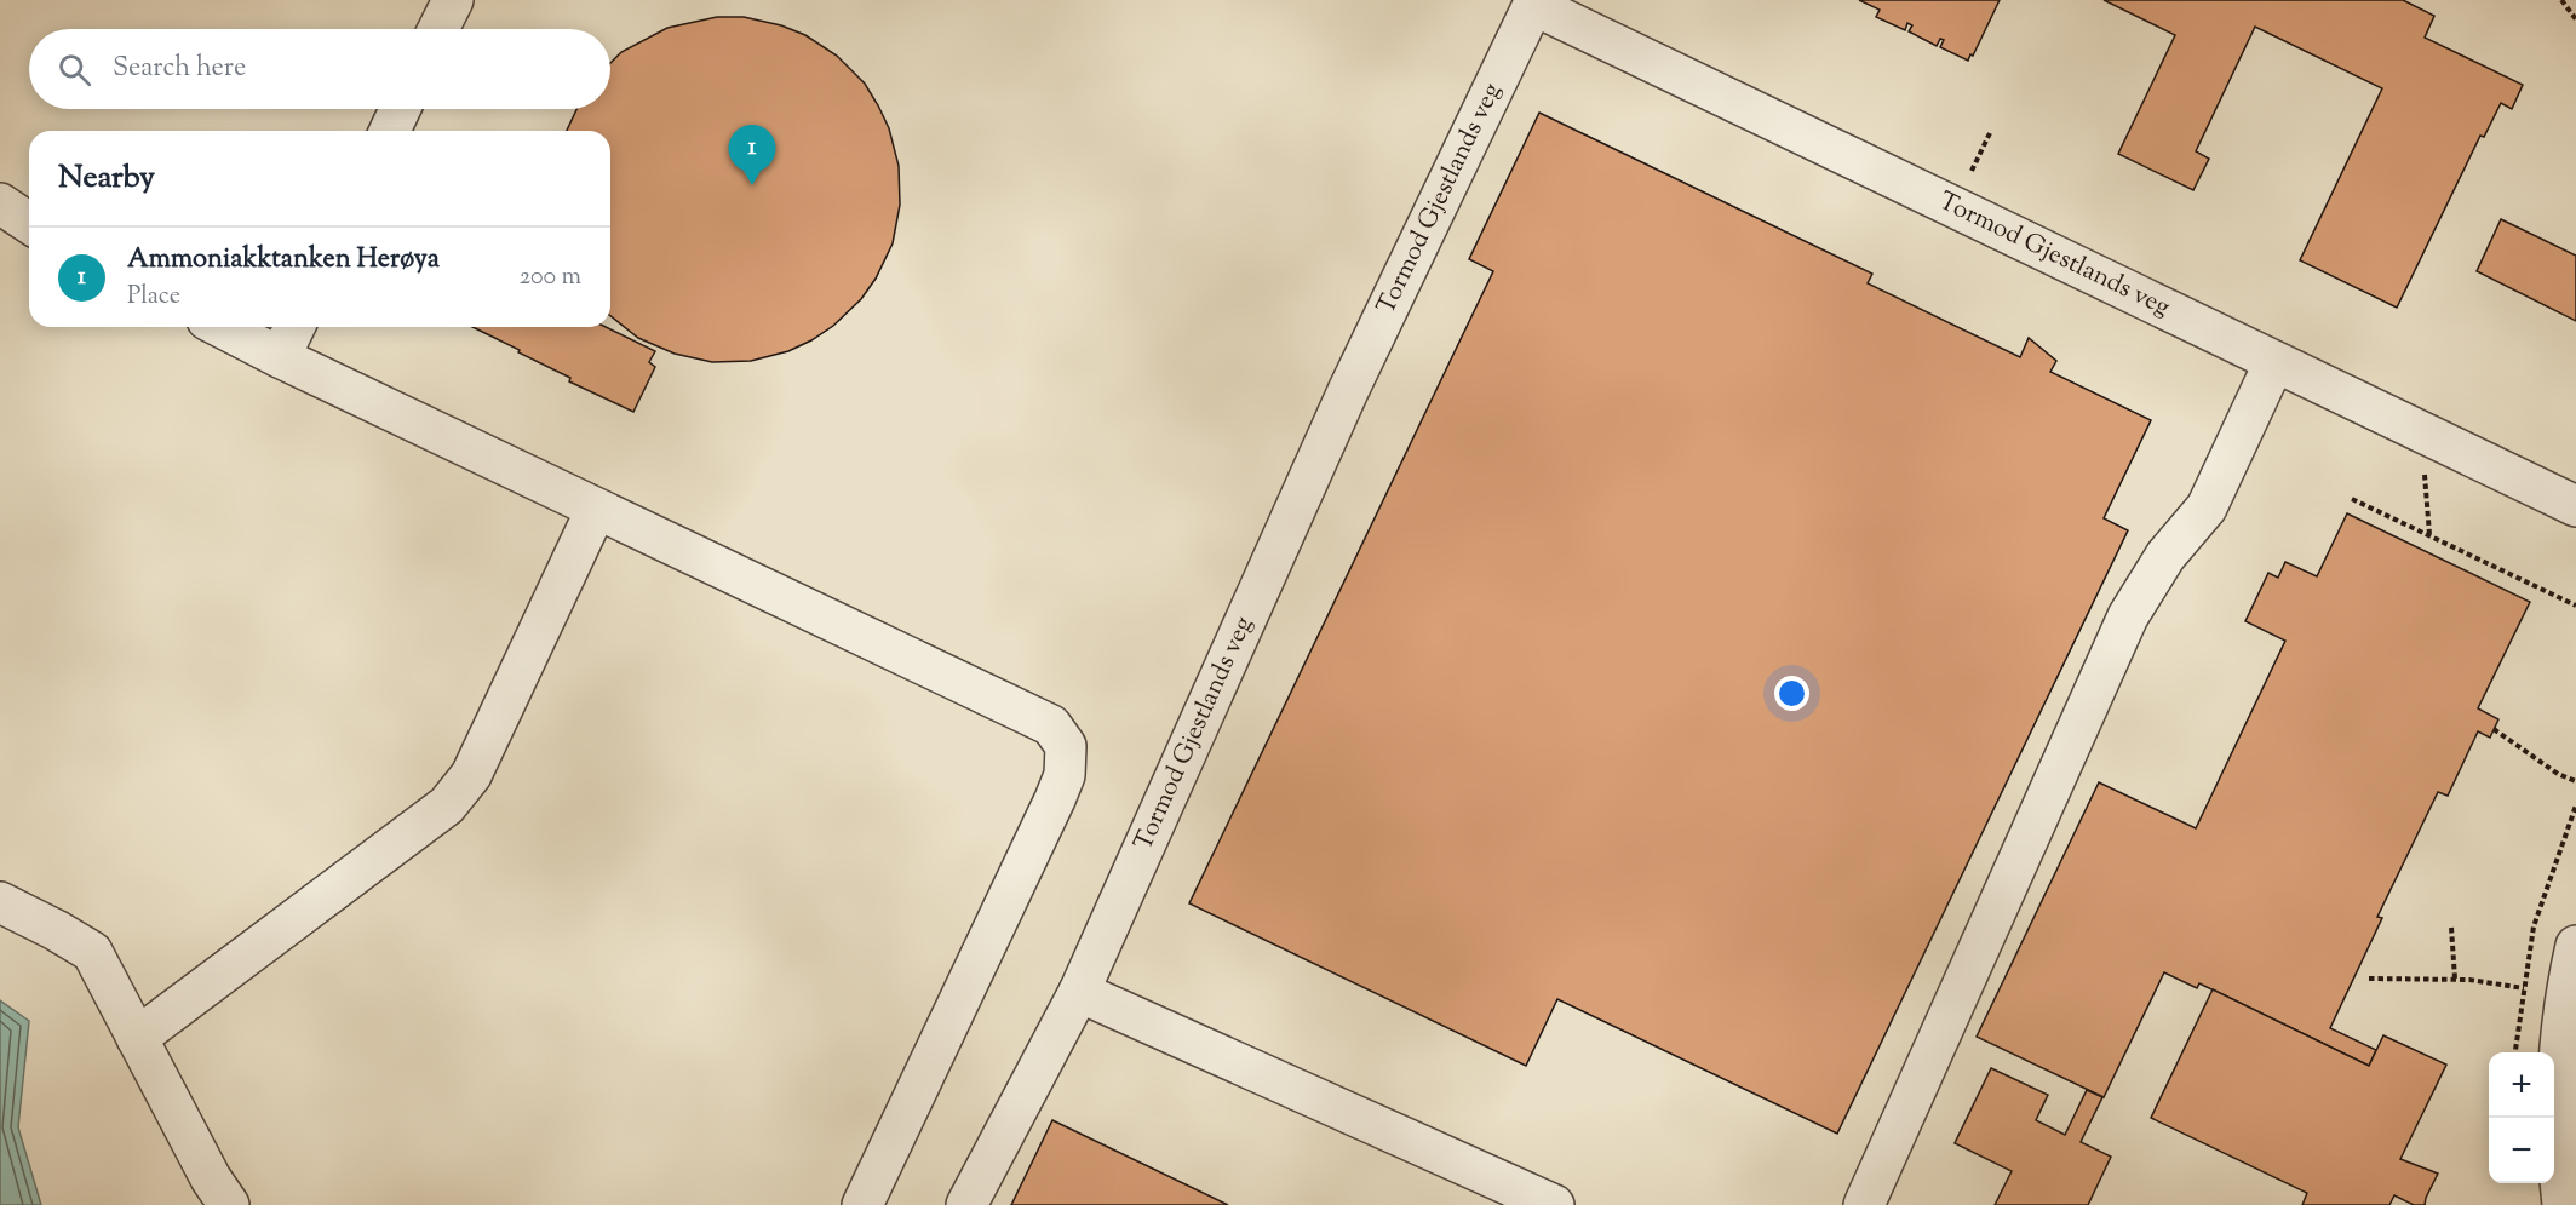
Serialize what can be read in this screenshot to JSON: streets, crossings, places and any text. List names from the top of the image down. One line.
{"streets":{"street":["Tormod Gjestlands veg"]},"page":{"search":"Search here","pins":"1","heading":"Nearby","list":[{"mark":"1","name":"Ammoniakktanken Herøya","note":"Place","value":"200 m"}],"map_buttons":["+","−"]}}
